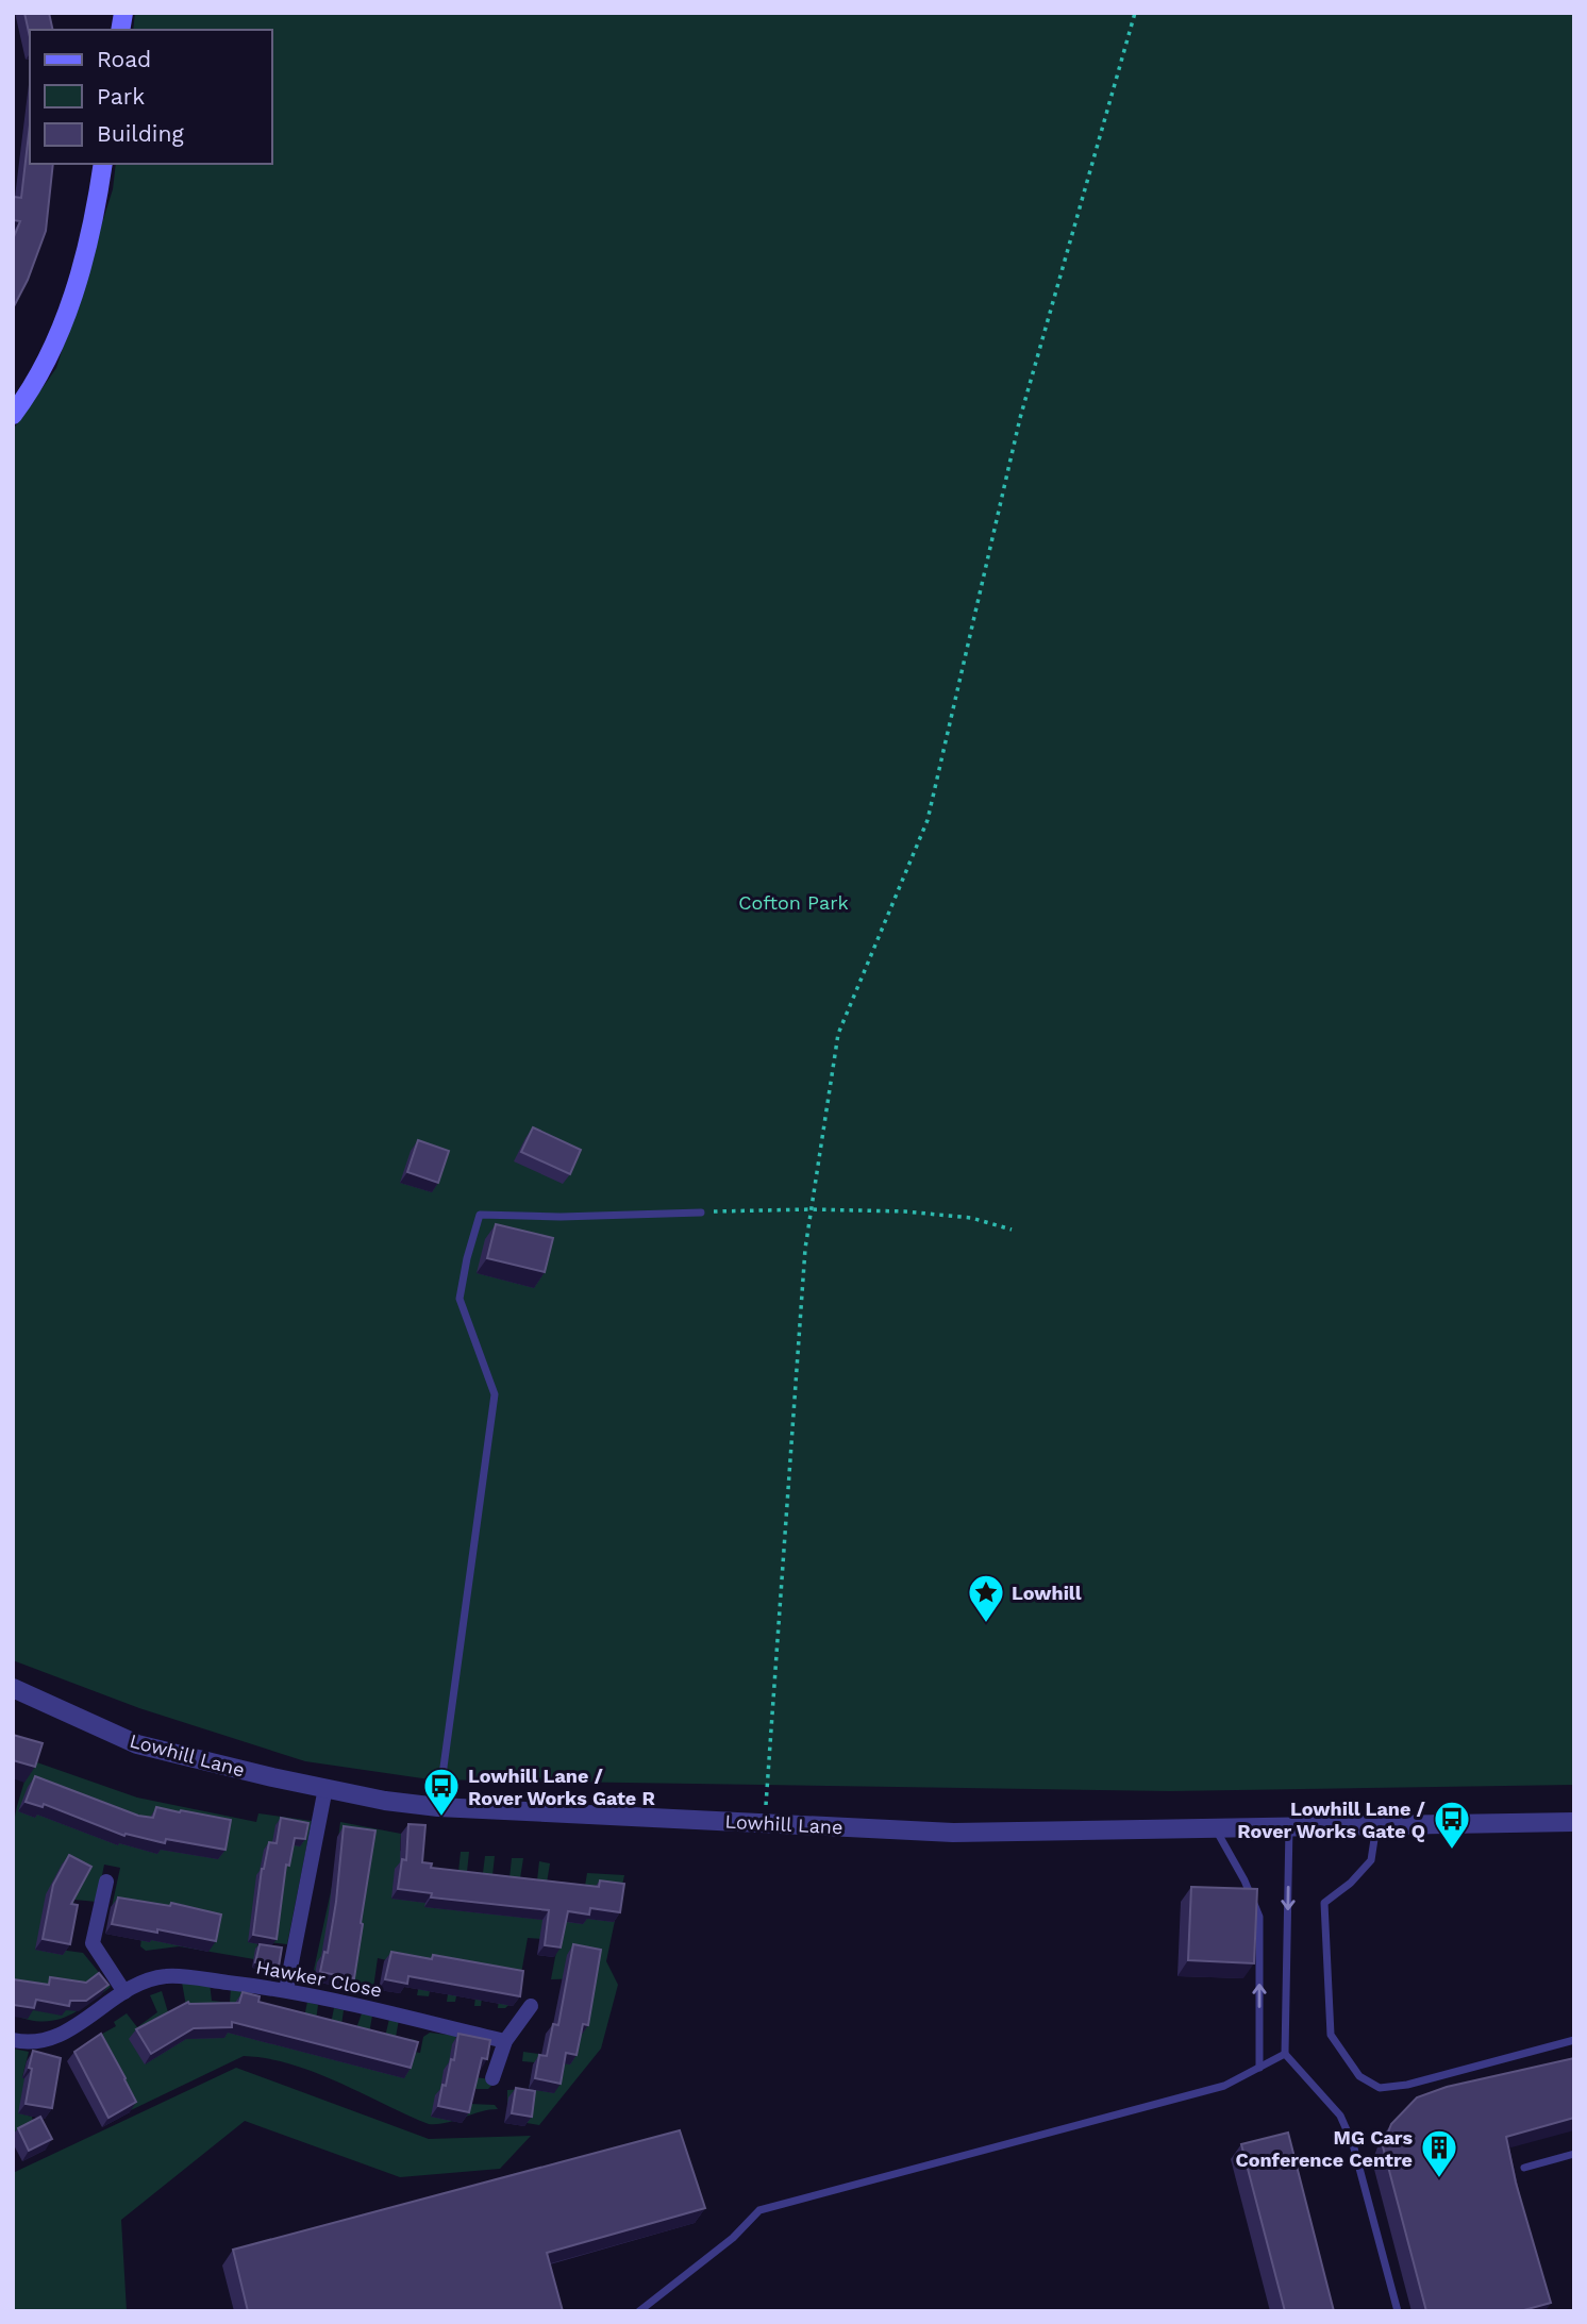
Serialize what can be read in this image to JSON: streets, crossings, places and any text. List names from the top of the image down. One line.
{"streets":{"street":["Lowhill Lane","Hawker Close"]},"parks":["Cofton Park"],"places":{"place":["Lowhill"],"bus stop":["Lowhill Lane / Rover Works Gate R","Lowhill Lane / Rover Works Gate Q"],"building":["MG Cars Conference Centre"]},"legend":["Road","Park","Building"]}
